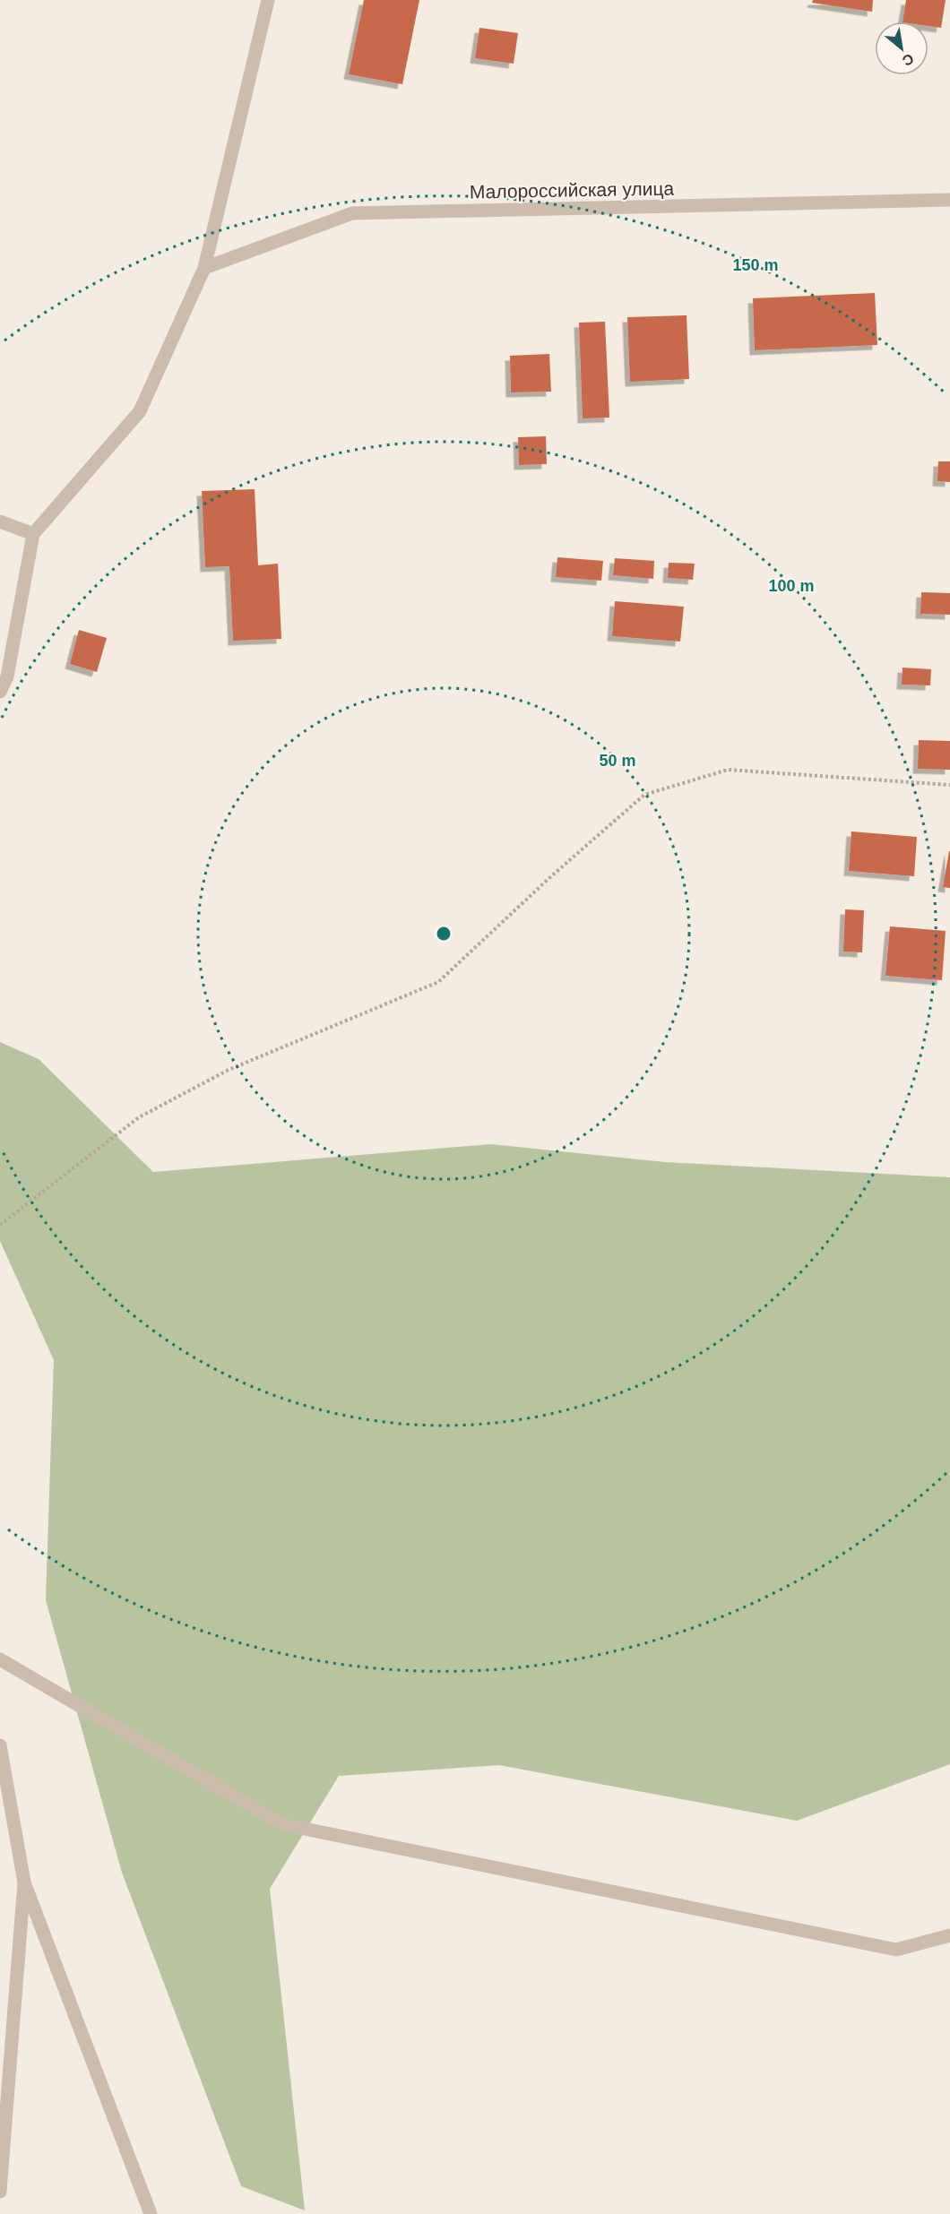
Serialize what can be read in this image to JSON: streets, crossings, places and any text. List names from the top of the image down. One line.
{"streets":{"street":["Малороссийская улица"]},"north":"bottom right","rings":["150 m","100 m","50 m"]}
